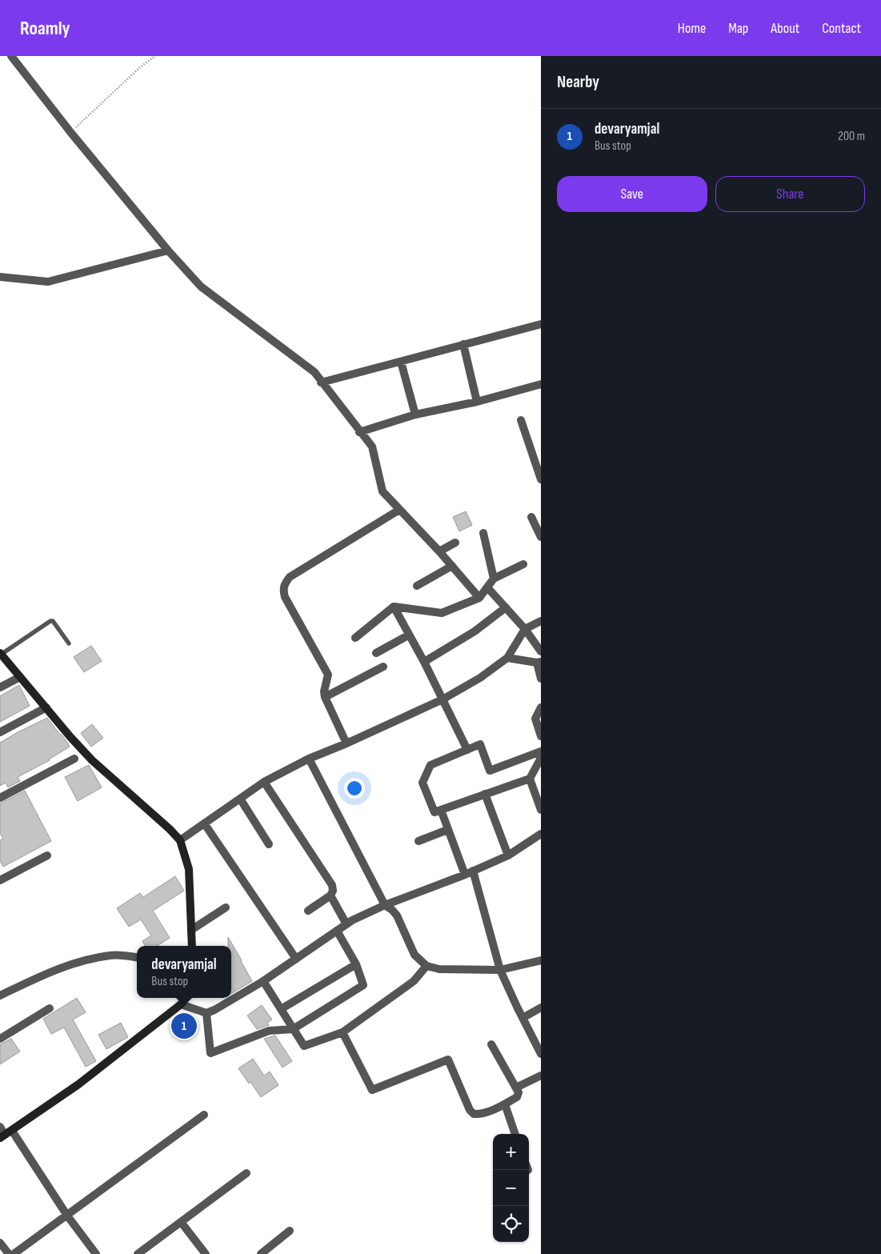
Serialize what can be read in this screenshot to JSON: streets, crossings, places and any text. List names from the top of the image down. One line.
{"page":{"header":"Roamly","nav":["Home","Map","About","Contact"],"heading":"Nearby","list":[{"mark":"1","name":"devaryamjal","note":"Bus stop","value":"200 m"}],"buttons":["Save","Share"],"popup":["devaryamjal","Bus stop"],"pins":"1","map_buttons":["+","−"]}}
